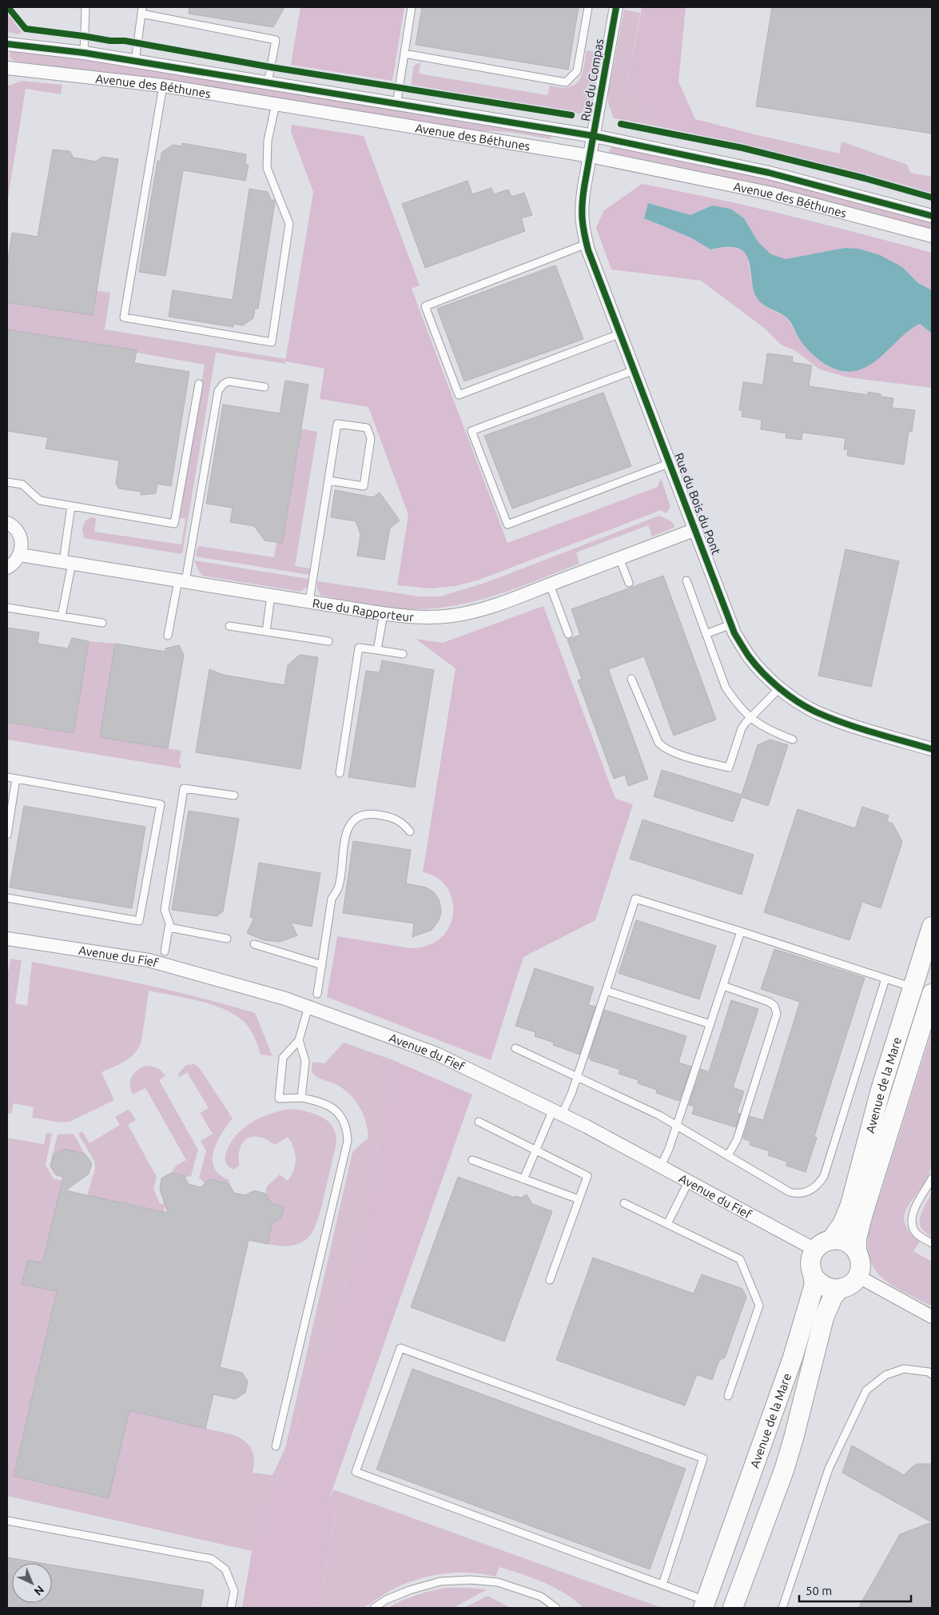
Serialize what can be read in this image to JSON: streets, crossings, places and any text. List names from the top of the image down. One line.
{"streets":{"street":["Rue du Compas","Avenue des Béthunes","Rue du Bois du Pont","Rue du Rapporteur","Avenue du Fief","Avenue de la Mare"]},"crossings":[["Rue du Compas","Avenue des Béthunes"],["Rue du Compas","Rue du Bois du Pont"],["Avenue des Béthunes","Rue du Bois du Pont"],["Rue du Bois du Pont","Rue du Rapporteur"],["Avenue du Fief","Avenue de la Mare"]],"scale_bar":"50 m","north":"bottom right"}
